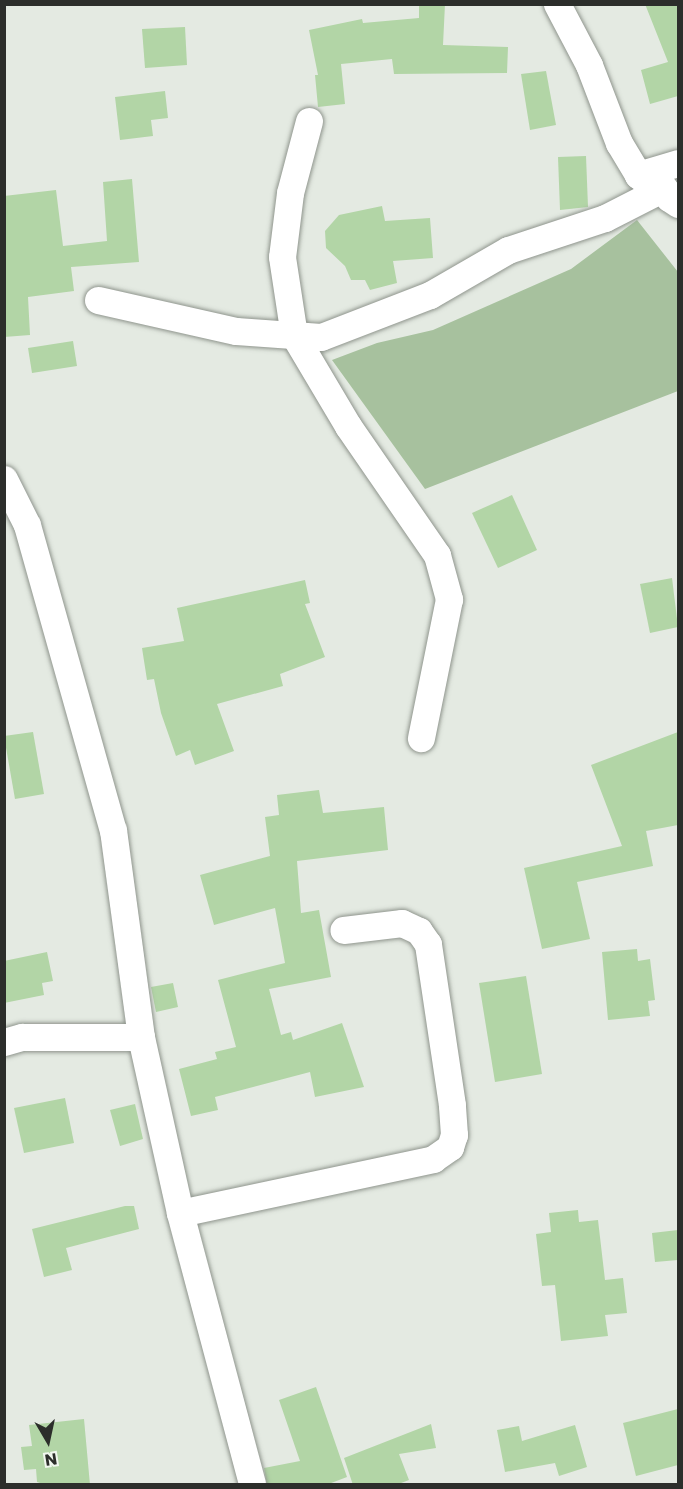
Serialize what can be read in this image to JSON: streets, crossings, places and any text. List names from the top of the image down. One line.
{"north":"bottom"}
